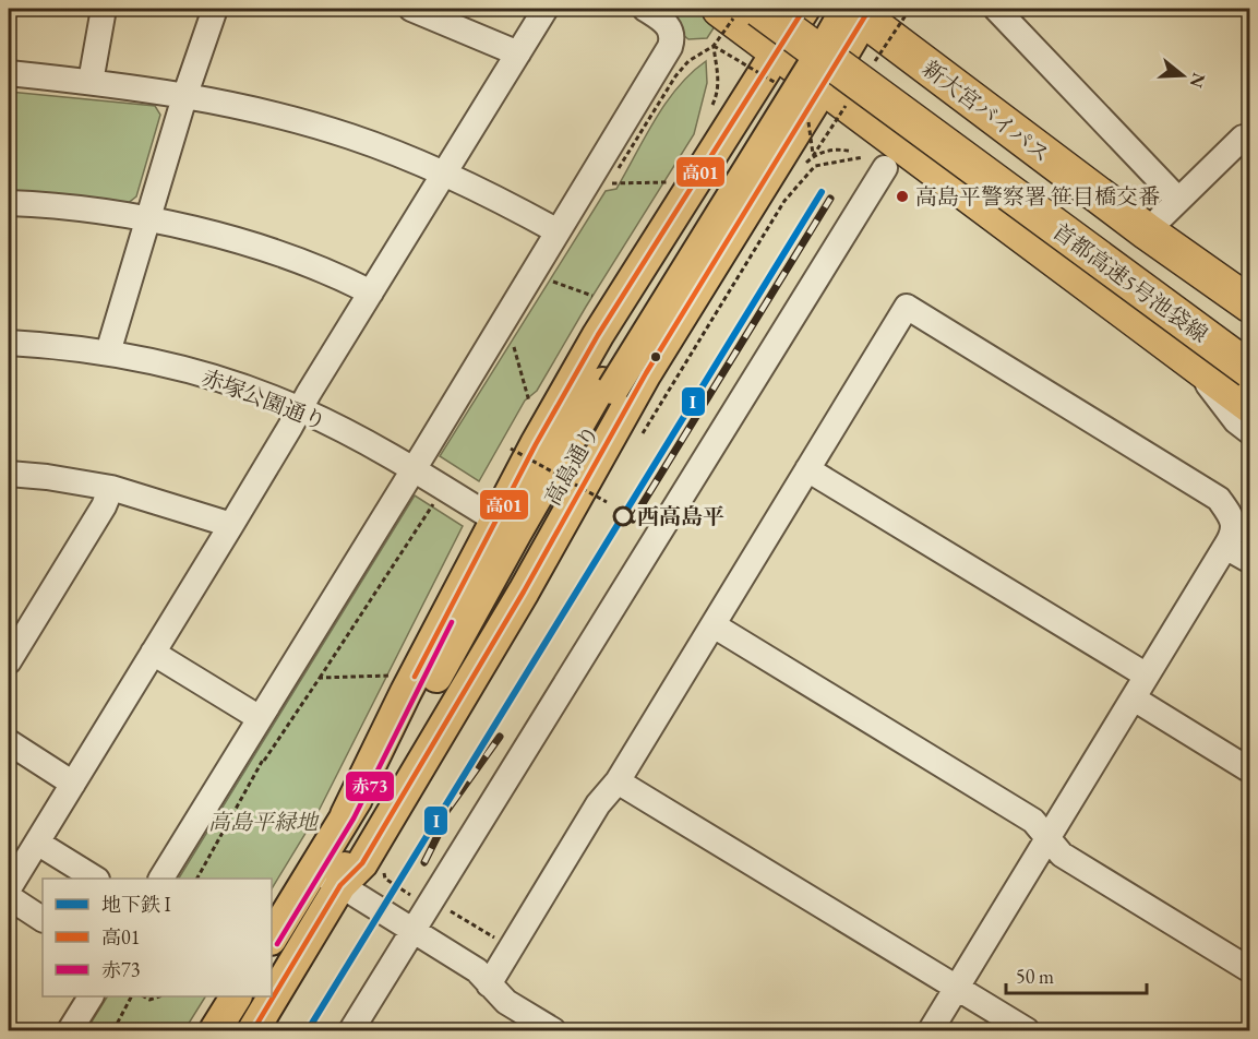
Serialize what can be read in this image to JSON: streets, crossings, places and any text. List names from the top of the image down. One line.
{"streets":{"highway":["新大宮バイパス","首都高速5号池袋線"],"main road":["高島通り"],"street":["赤塚公園通り"]},"crossings":[["新大宮バイパス","高島通り"]],"parks":["高島平緑地"],"places":["高島平警察署 笹目橋交番","西高島平"],"lines":["transit line 高01","metro line I","transit line 赤73"],"legend":["地下鉄 I","高01","赤73"],"scale_bar":"50 m","north":"right"}
